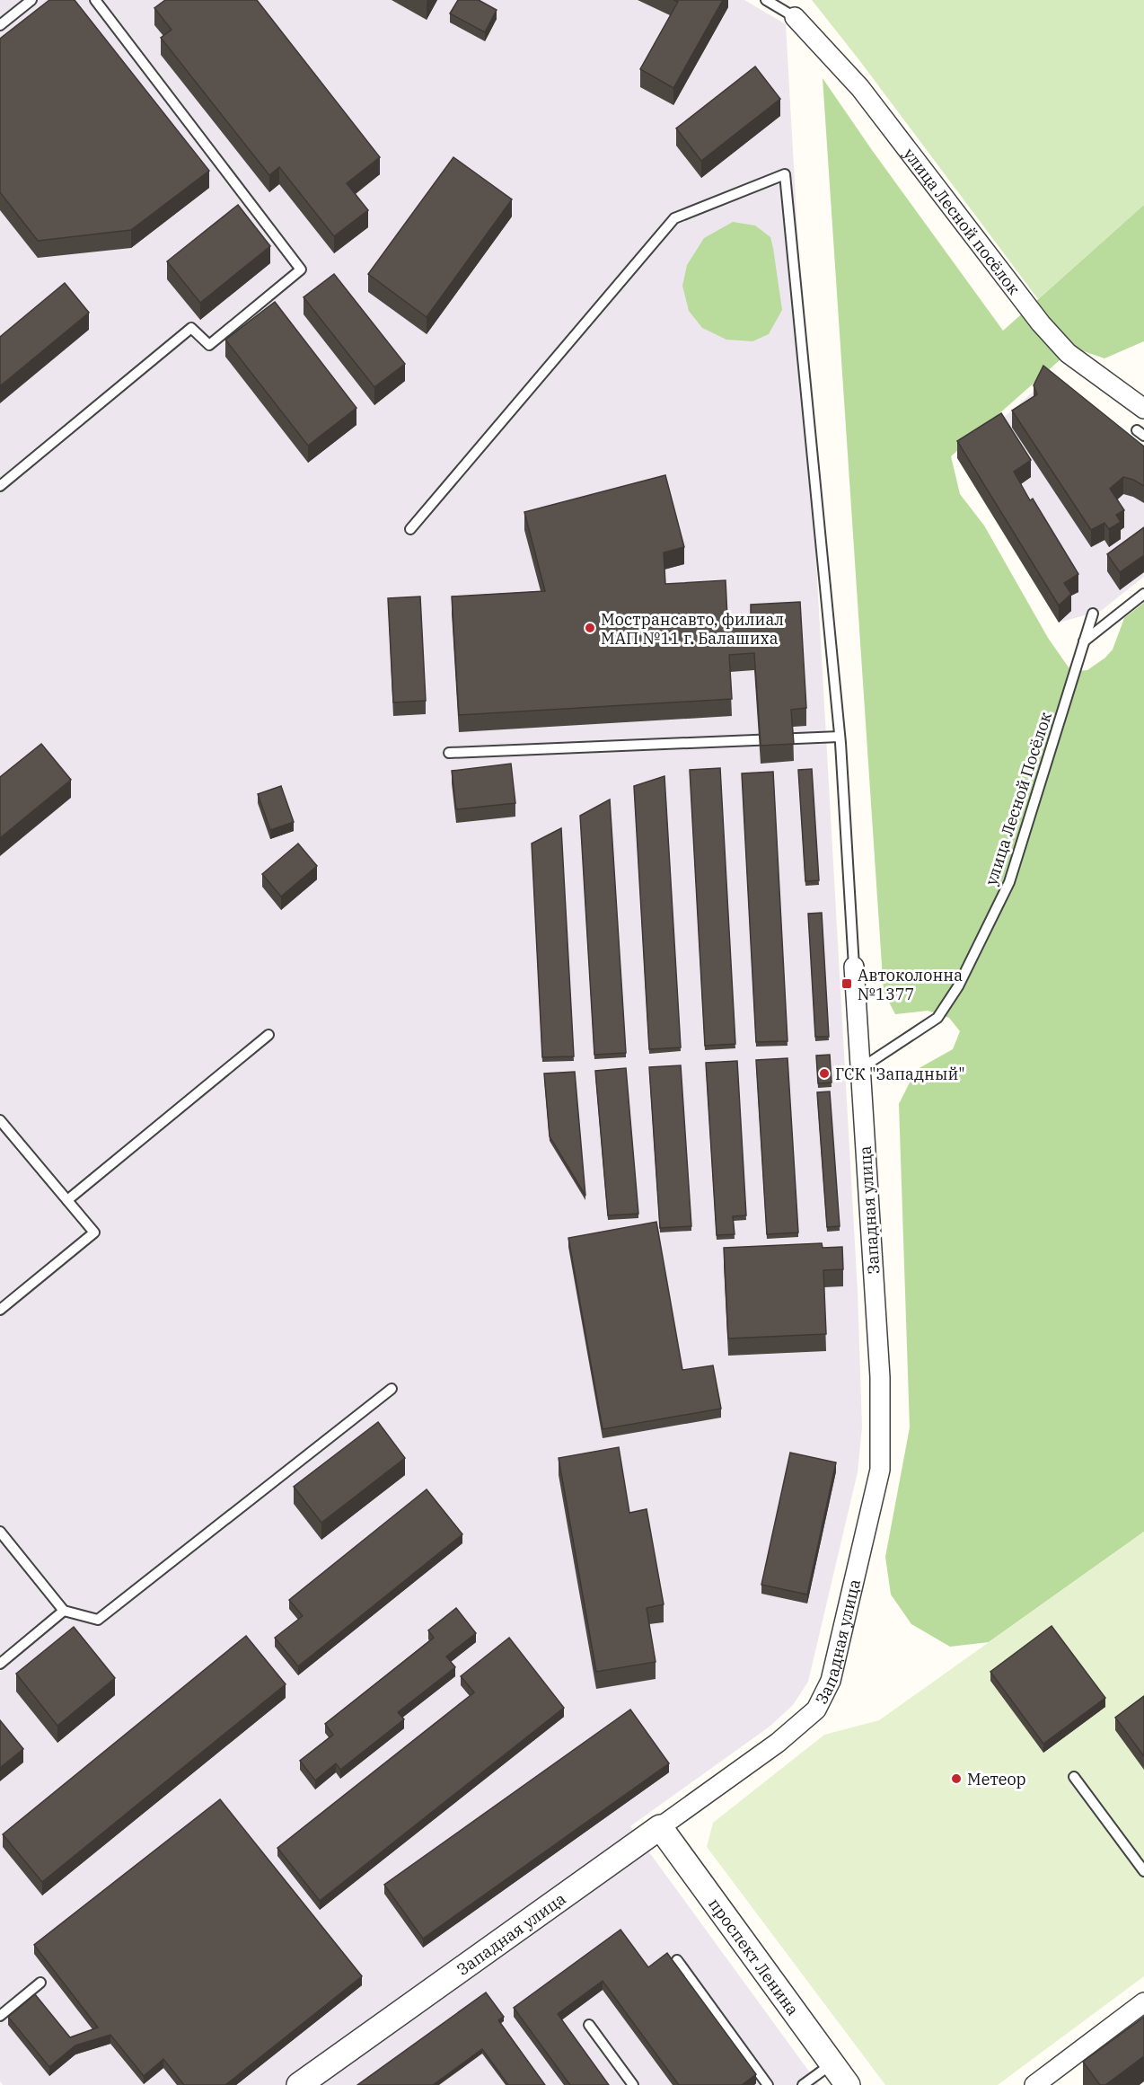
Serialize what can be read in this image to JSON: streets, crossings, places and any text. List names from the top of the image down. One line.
{"streets":{"street":["улица Лесной посёлок","Западная улица","проспект Ленина"],"lane":["улица Лесной Посёлок"]},"crossings":[["улица Лесной Посёлок","Западная улица"],["Западная улица","проспект Ленина"]],"places":{"other":["Мострансавто, филиал МАП №11 г. Балашиха","ГСК \"Западный\"","Метеор"],"transit":["Автоколонна №1377"]}}
